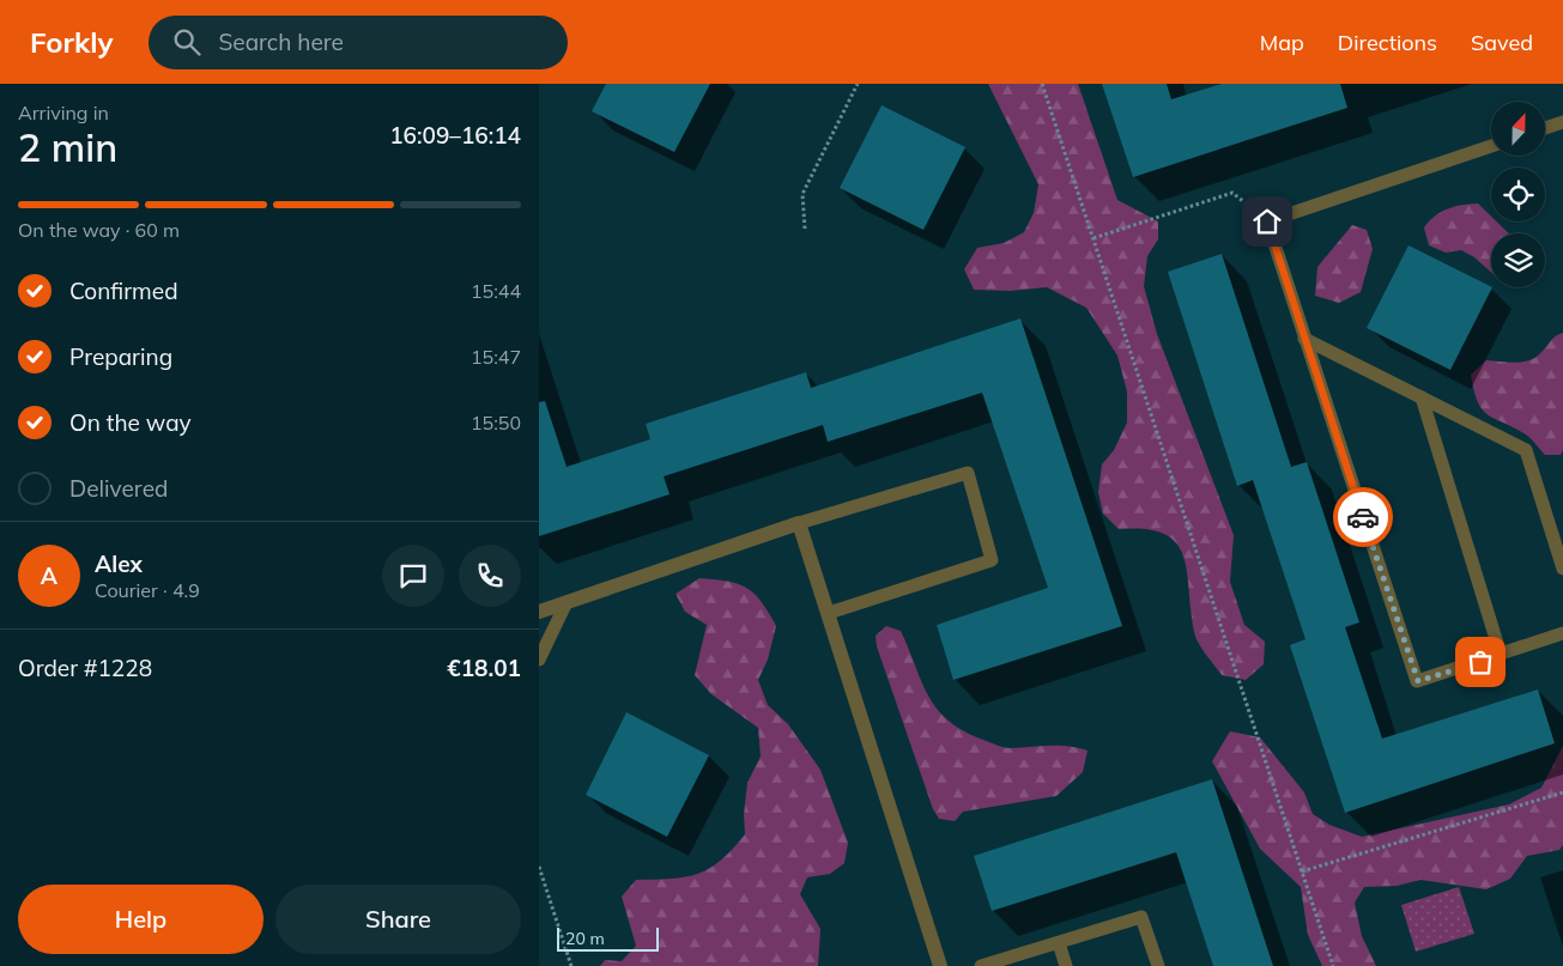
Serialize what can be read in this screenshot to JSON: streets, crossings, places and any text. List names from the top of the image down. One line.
{"scale_bar":"20 m","north":"top","page":{"header":"Forkly","search":"Search here","nav":["Map","Directions","Saved"],"heading":["2 min","Arriving in","16:09–16:14"],"panel":["Alex","Courier · 4.9","Order #1228","€18.01"],"bar":"On the way · 60 m","list":[["Confirmed","15:44"],["Preparing","15:47"],["On the way","15:50"],"Delivered"],"round":"A","buttons":["Help","Share"],"scale":"20 m"}}
